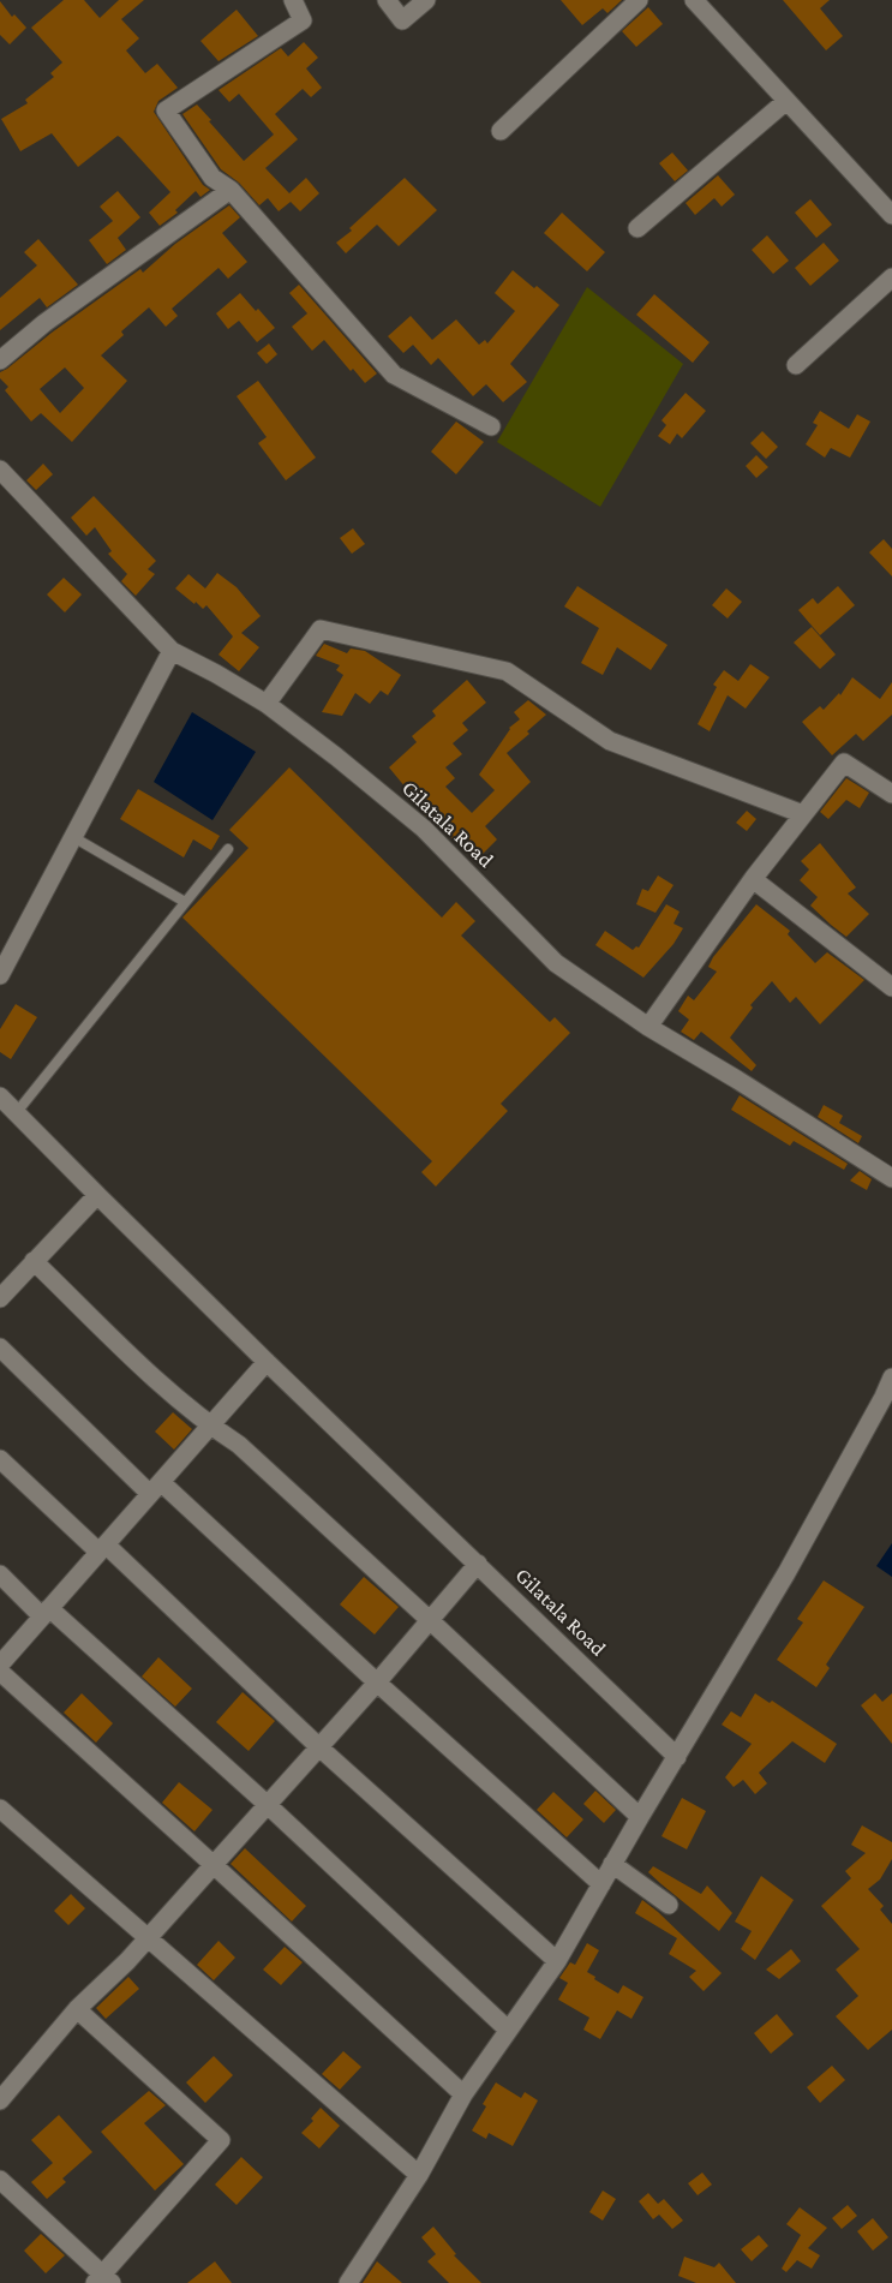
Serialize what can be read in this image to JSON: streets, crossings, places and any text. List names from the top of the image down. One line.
{"streets":{"street":["Gilatala Road"]}}
